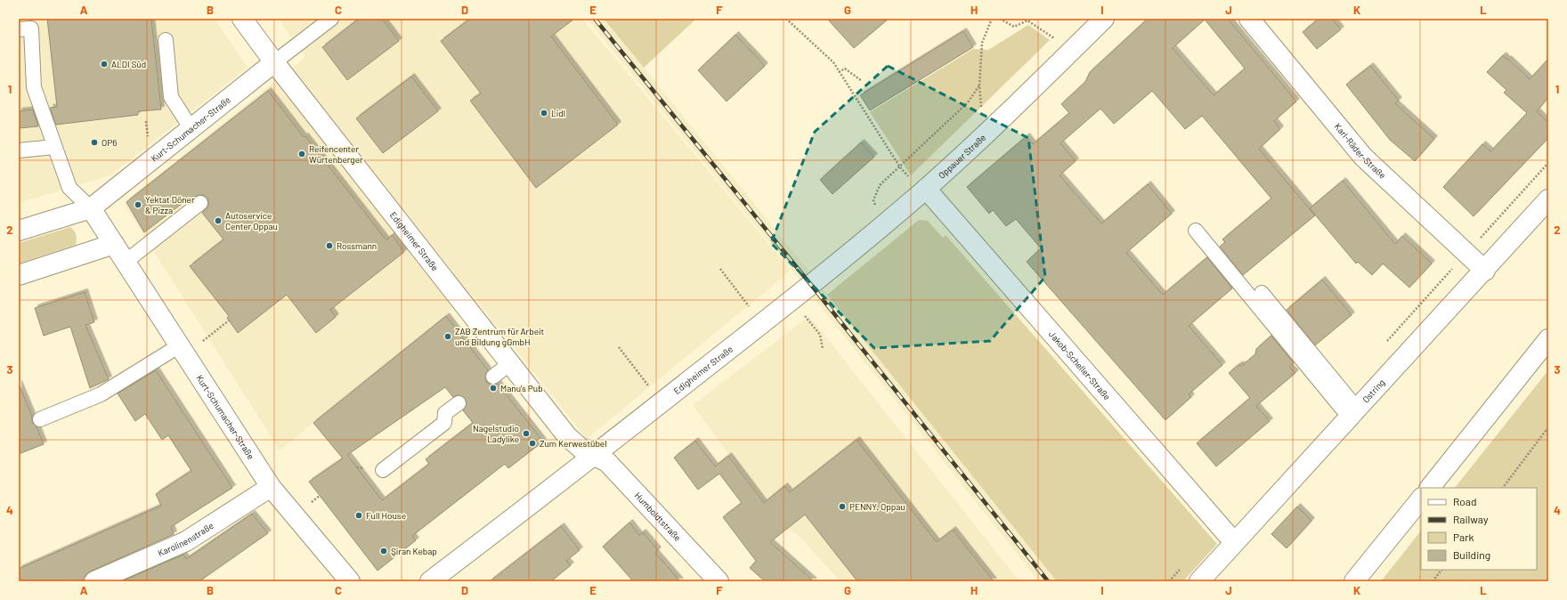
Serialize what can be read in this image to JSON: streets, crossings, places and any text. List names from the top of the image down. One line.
{"streets":{"street":["Kurt-Schumacher-Straße","Karl-Räder-Straße","Oppauer Straße","Edigheimer Straße","Jakob-Scheller-Straße","Ostring","Humboldtstraße","Karolinenstraße"]},"crossings":[["Kurt-Schumacher-Straße","Edigheimer Straße"],["Kurt-Schumacher-Straße","Karolinenstraße"],["Karl-Räder-Straße","Ostring"],["Oppauer Straße","Edigheimer Straße"],["Oppauer Straße","Jakob-Scheller-Straße"],["Edigheimer Straße","Humboldtstraße"],["Jakob-Scheller-Straße","Ostring"]],"places":["ALDI Süd","Lidl","OP6","Reifencenter Würtenberger","Yektat Döner & Pizza","Autoservice Center Oppau","Rossmann","ZAB Zentrum für Arbeit und Bildung gGmbH","Manu's Pub","Nagelstudio Ladylike","Zum Kerwestübel","PENNY. Oppau","Full House","Şiran Kebap"],"legend":["Road","Railway","Park","Building"],"grid":{"columns":["A","B","C","D","E","F","G","H","I","J","K","L"],"rows":["1","2","3","4"]}}
